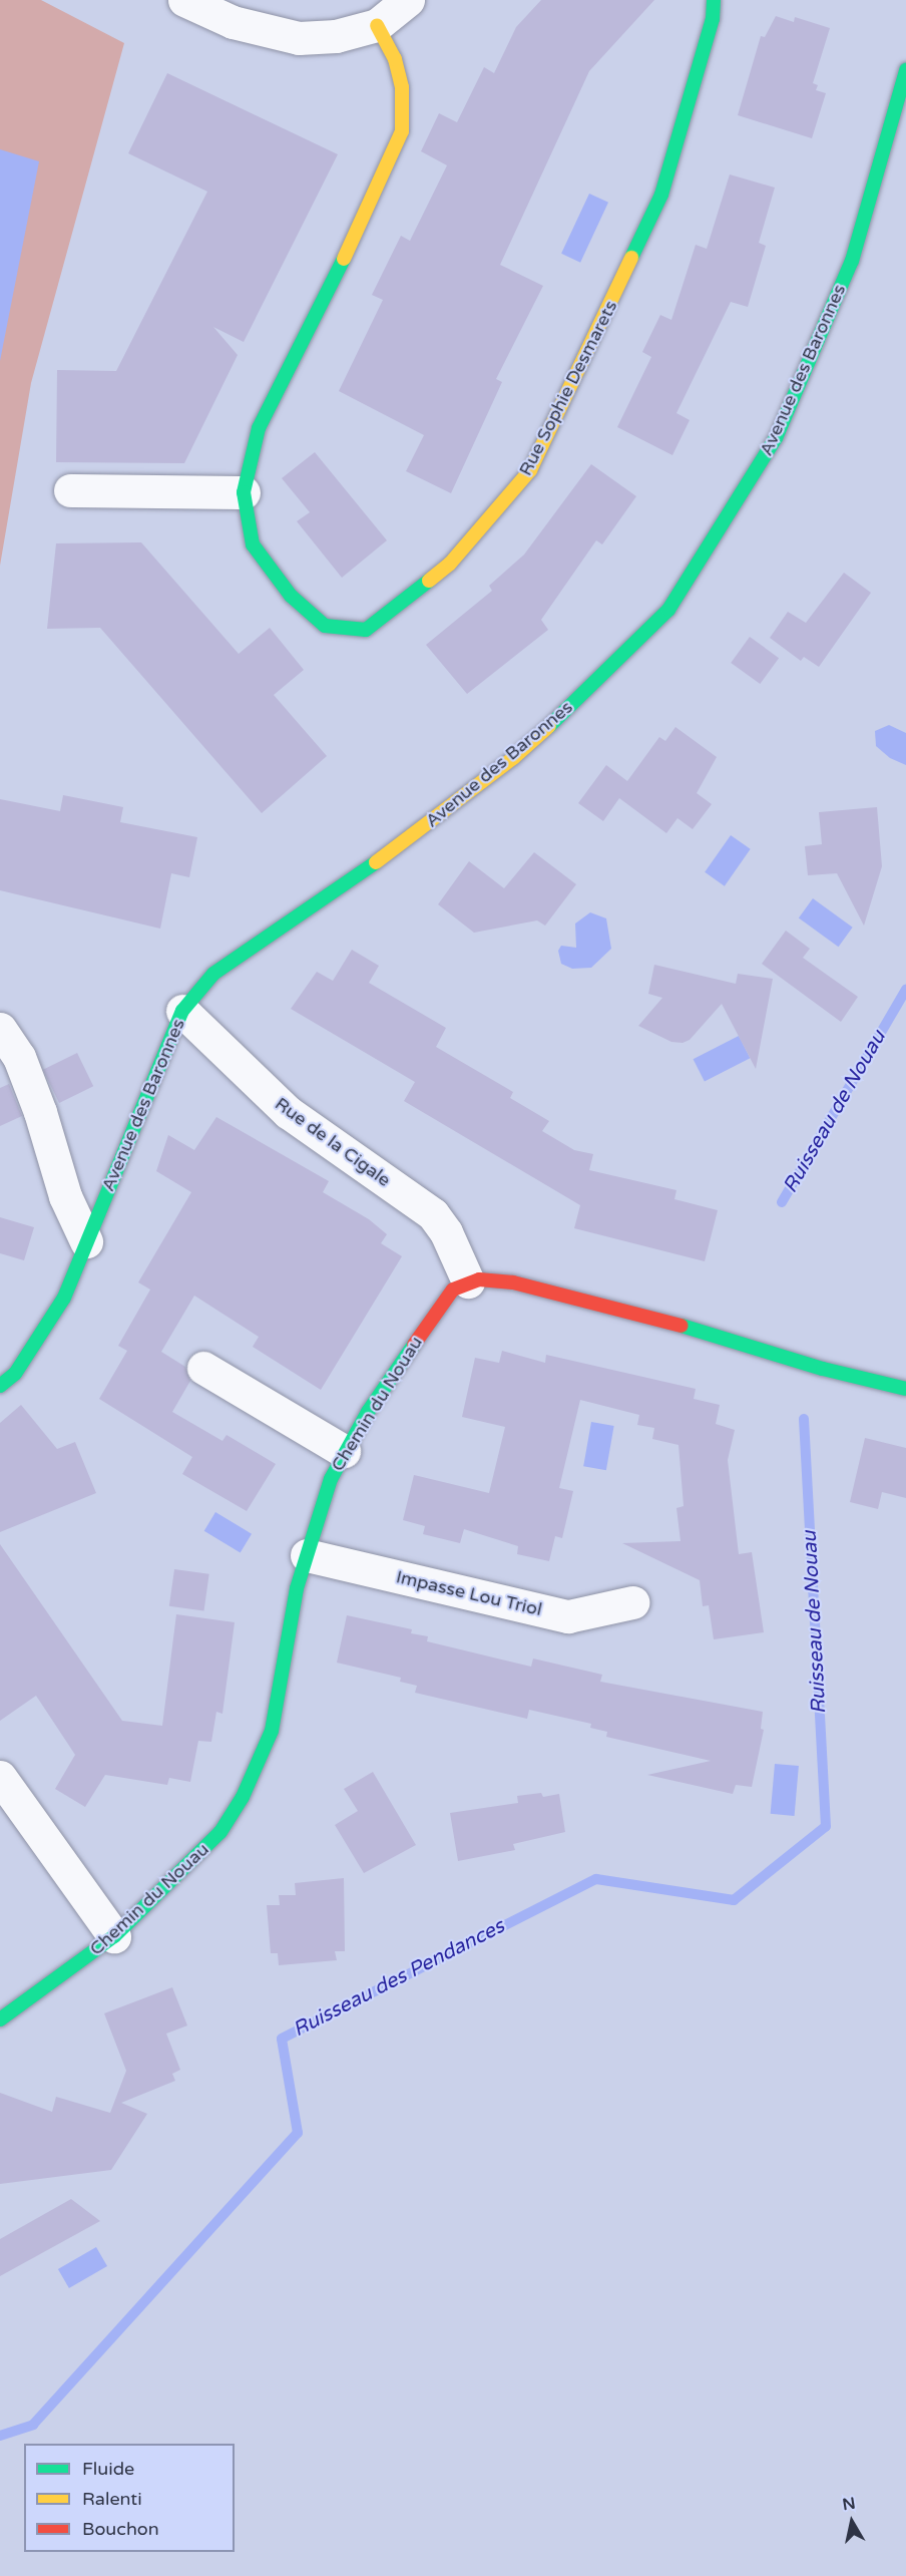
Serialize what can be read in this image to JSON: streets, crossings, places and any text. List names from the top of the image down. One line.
{"streets":{"street":["Avenue des Baronnes","Rue Sophie Desmarets","Rue de la Cigale","Chemin du Nouau","Impasse Lou Triol"]},"crossings":[["Avenue des Baronnes","Rue de la Cigale"],["Rue de la Cigale","Chemin du Nouau"],["Chemin du Nouau","Impasse Lou Triol"]],"water":["Ruisseau de Nouau","Ruisseau des Pendances"],"legend":["Fluide","Ralenti","Bouchon"],"north":"top"}
